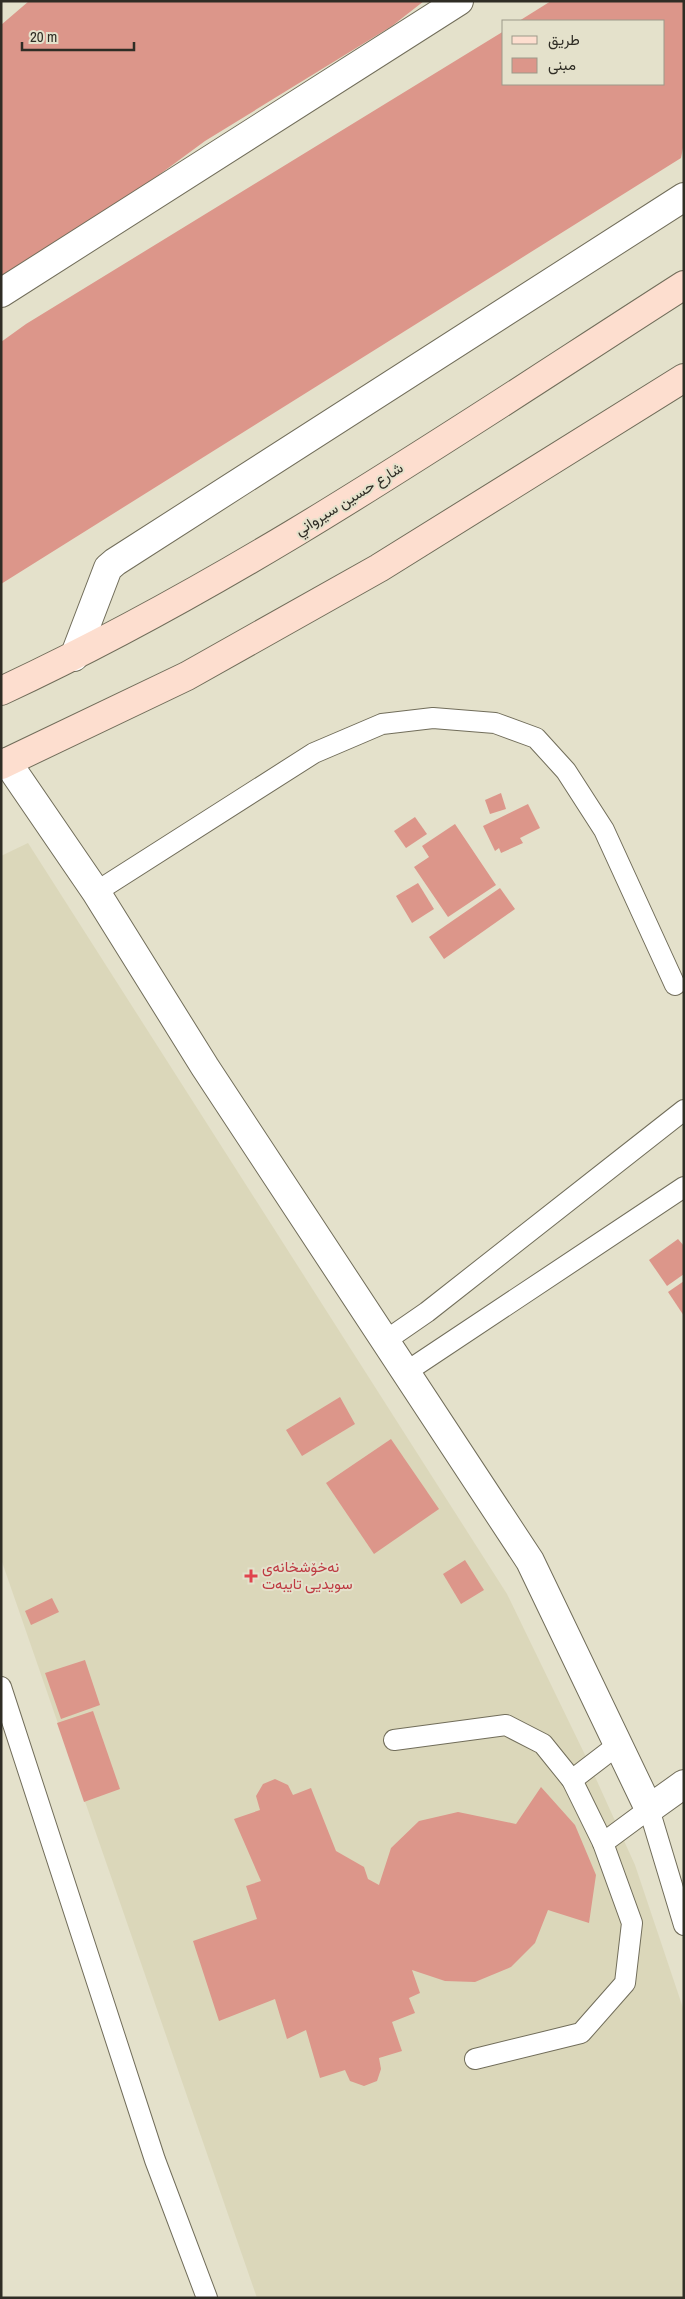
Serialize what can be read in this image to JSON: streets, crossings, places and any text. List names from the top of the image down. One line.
{"streets":{"street":["شارع حسين سيرواني"]},"places":{"health":["نەخۆشخانەی سویدیی تایبەت"]},"legend":["طريق","مبنى"],"scale_bar":"20 m"}
